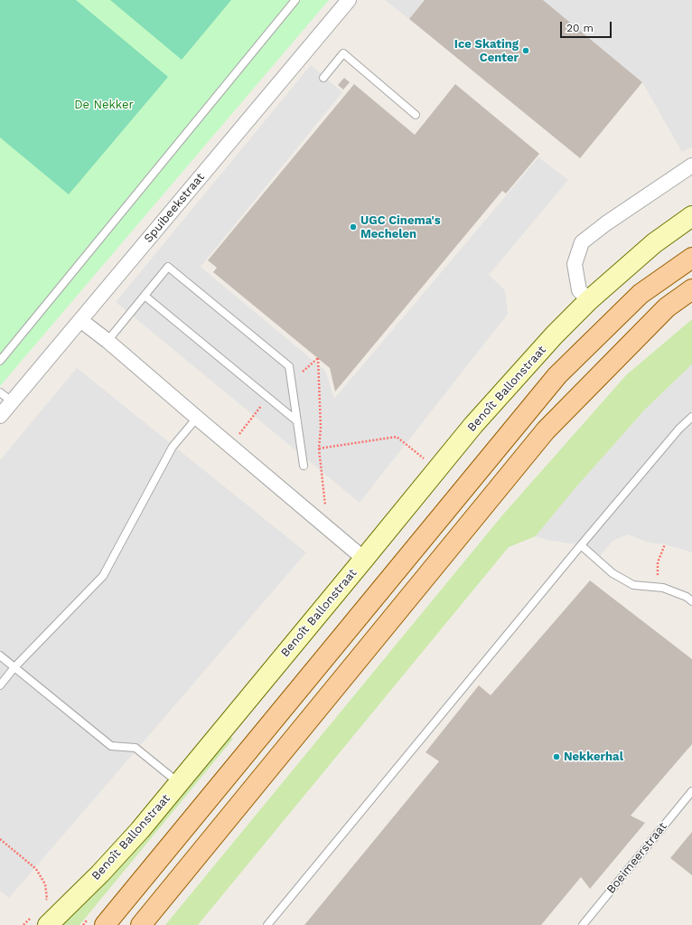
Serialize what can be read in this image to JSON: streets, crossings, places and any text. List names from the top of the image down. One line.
{"streets":{"street":["Spuibeekstraat","Benoît Ballonstraat"],"lane":["Boeimeerstraat"]},"parks":["De Nekker"],"places":["Ice Skating Center","UGC Cinema's Mechelen","Nekkerhal"],"scale_bar":"20 m"}
